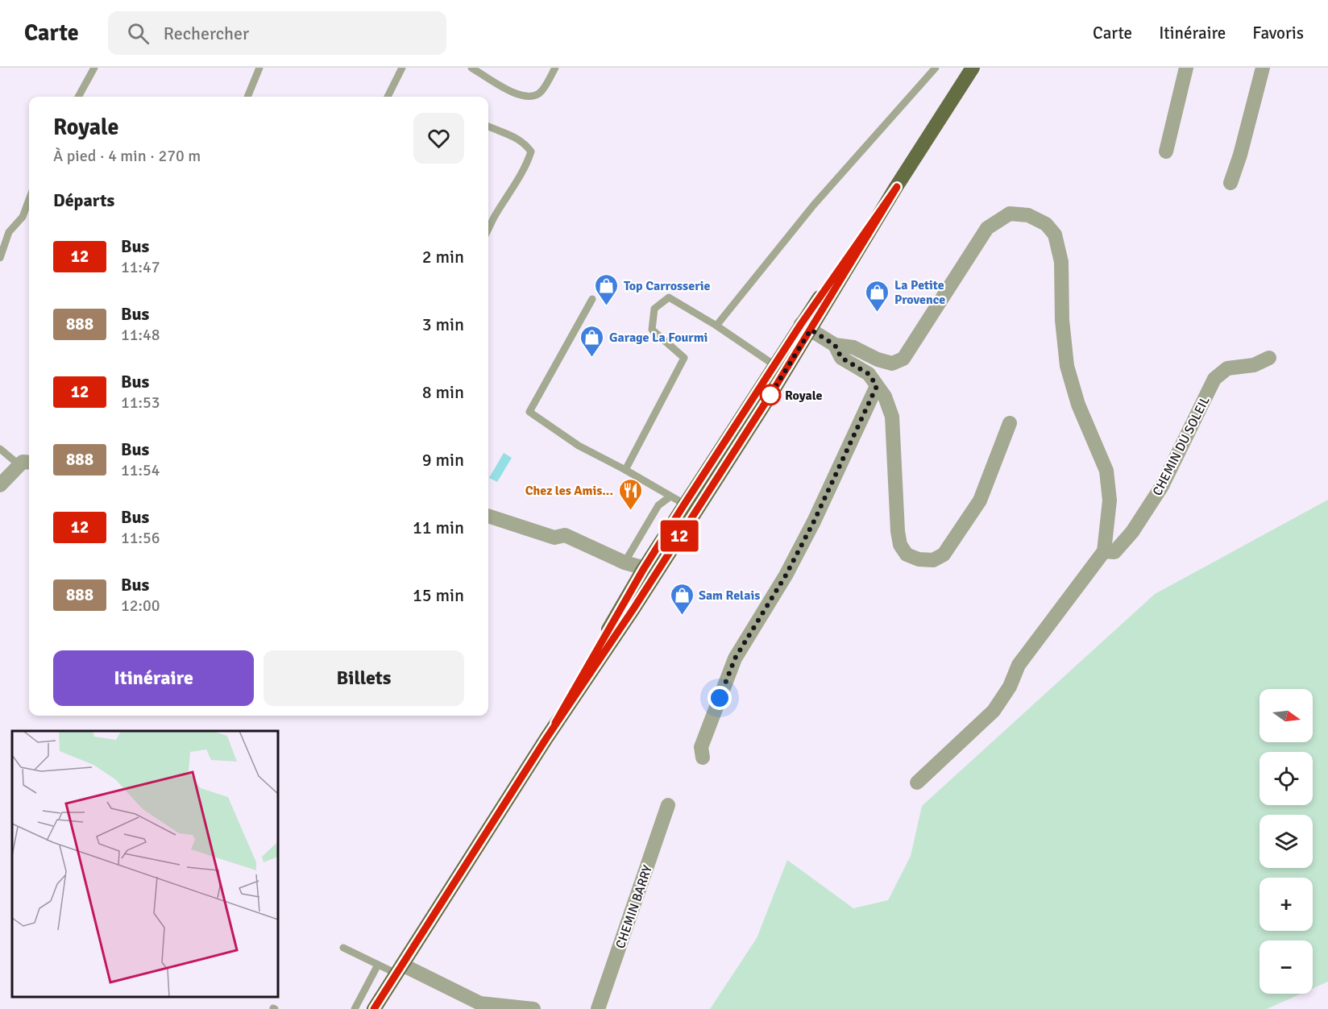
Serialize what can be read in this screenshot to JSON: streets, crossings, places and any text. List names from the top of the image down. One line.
{"streets":{"street":["CHEMIN DU SOLEIL","CHEMIN BARRY"]},"places":{"shop":["Top Carrosserie","La Petite Provence","Garage La Fourmi","Sam Relais"],"other":["Royale"],"restaurant":["Chez les Amis..."]},"lines":["bus line 12"],"north":"right","page":{"header":"Carte","search":"Rechercher","nav":["Carte","Itinéraire","Favoris"],"on_map":"12","heading":[["Royale","À pied · 4 min · 270 m"],"Départs"],"list":[{"mark":"12","name":"Bus","note":"11:47","value":"2 min"},{"mark":"888","name":"Bus","note":"11:48","value":"3 min"},{"mark":"12","name":"Bus","note":"11:53","value":"8 min"},{"mark":"888","name":"Bus","note":"11:54","value":"9 min"},{"mark":"12","name":"Bus","note":"11:56","value":"11 min"},{"mark":"888","name":"Bus","note":"12:00","value":"15 min"}],"buttons":["Itinéraire","Billets"],"map_buttons":["+","−"]}}
